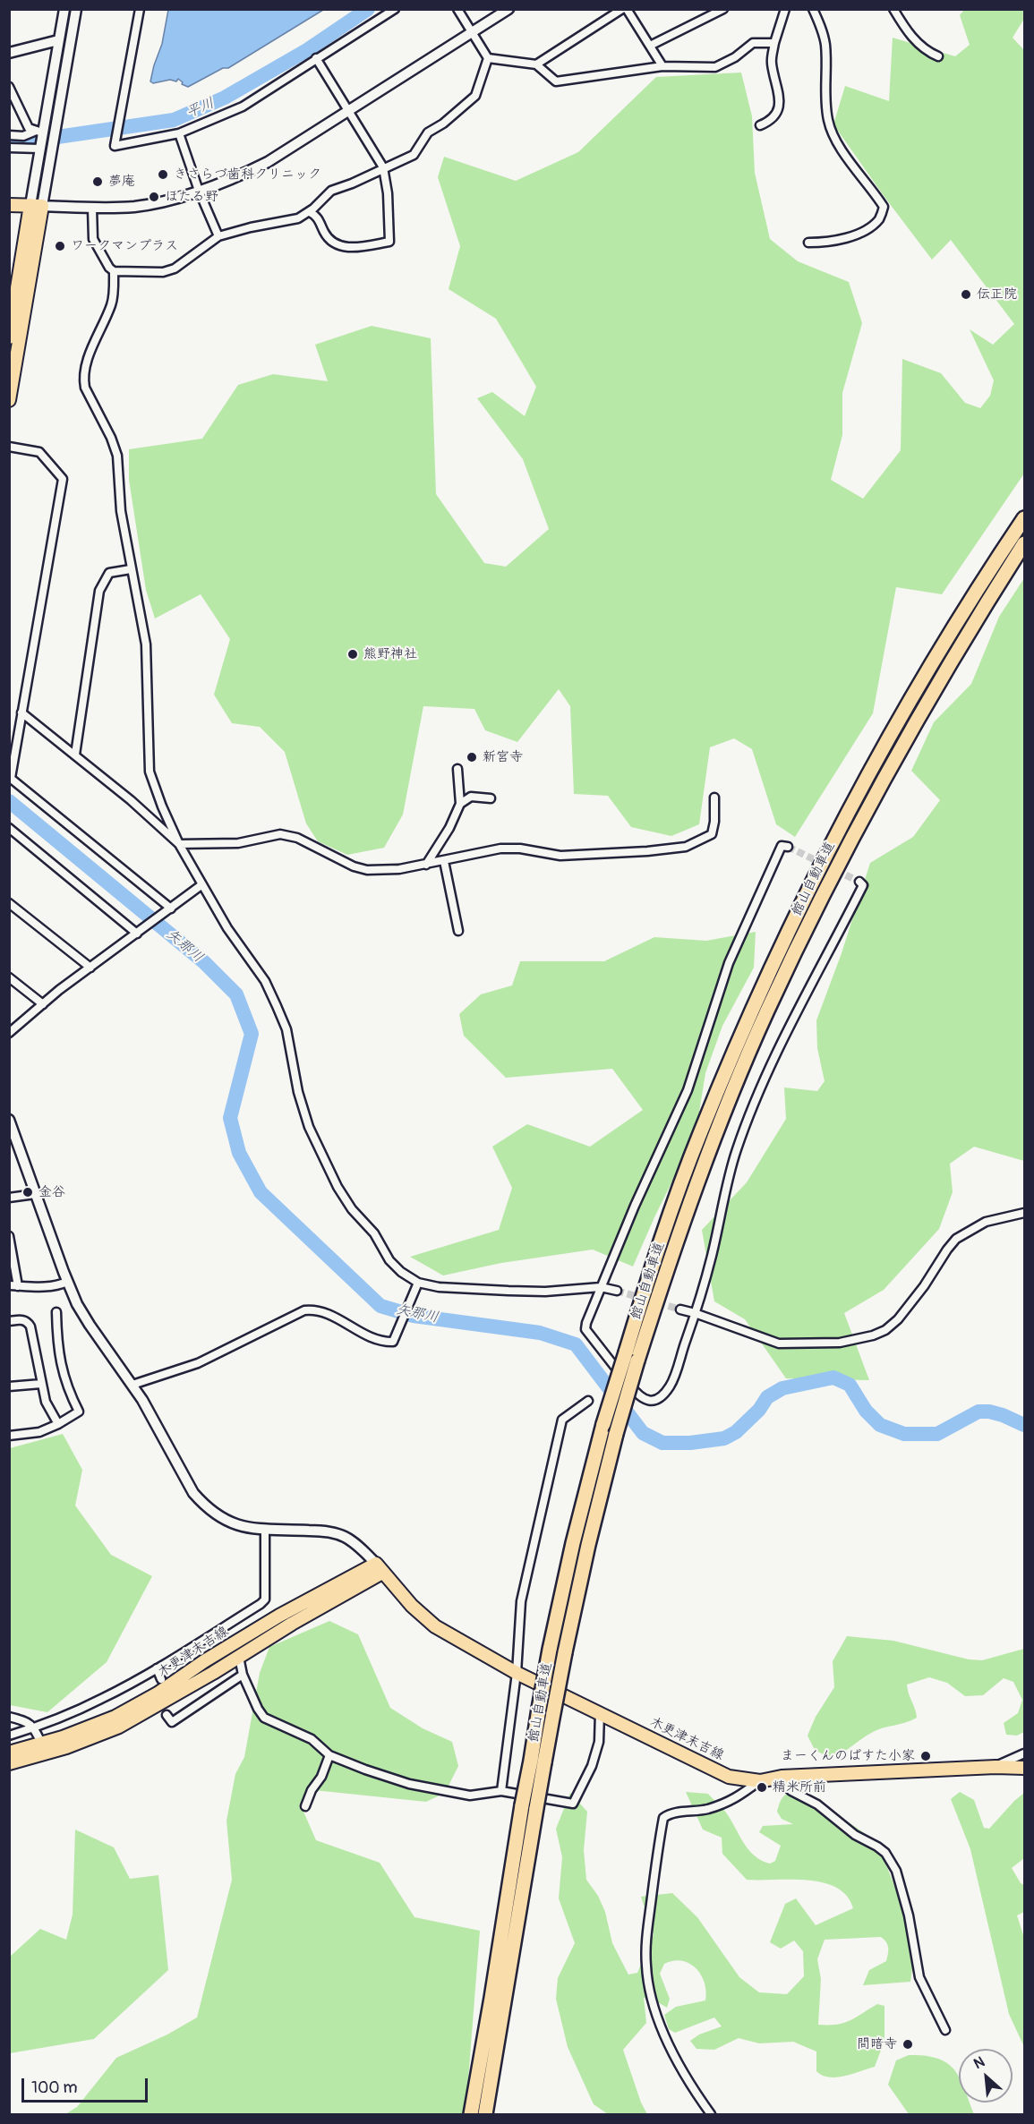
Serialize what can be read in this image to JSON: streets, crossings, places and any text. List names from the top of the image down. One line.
{"streets":{"highway":["館山自動車道"],"main road":["木更津末吉線"]},"water":["平川","矢那川"],"places":["きさらづ歯科クリニック","夢庵","ほたる野","ワークマンプラス","伝正院","熊野神社","新宮寺","金谷","まーくんのぱすた小家","精米所前","間暗寺"],"scale_bar":"100 m","north":"top left"}
